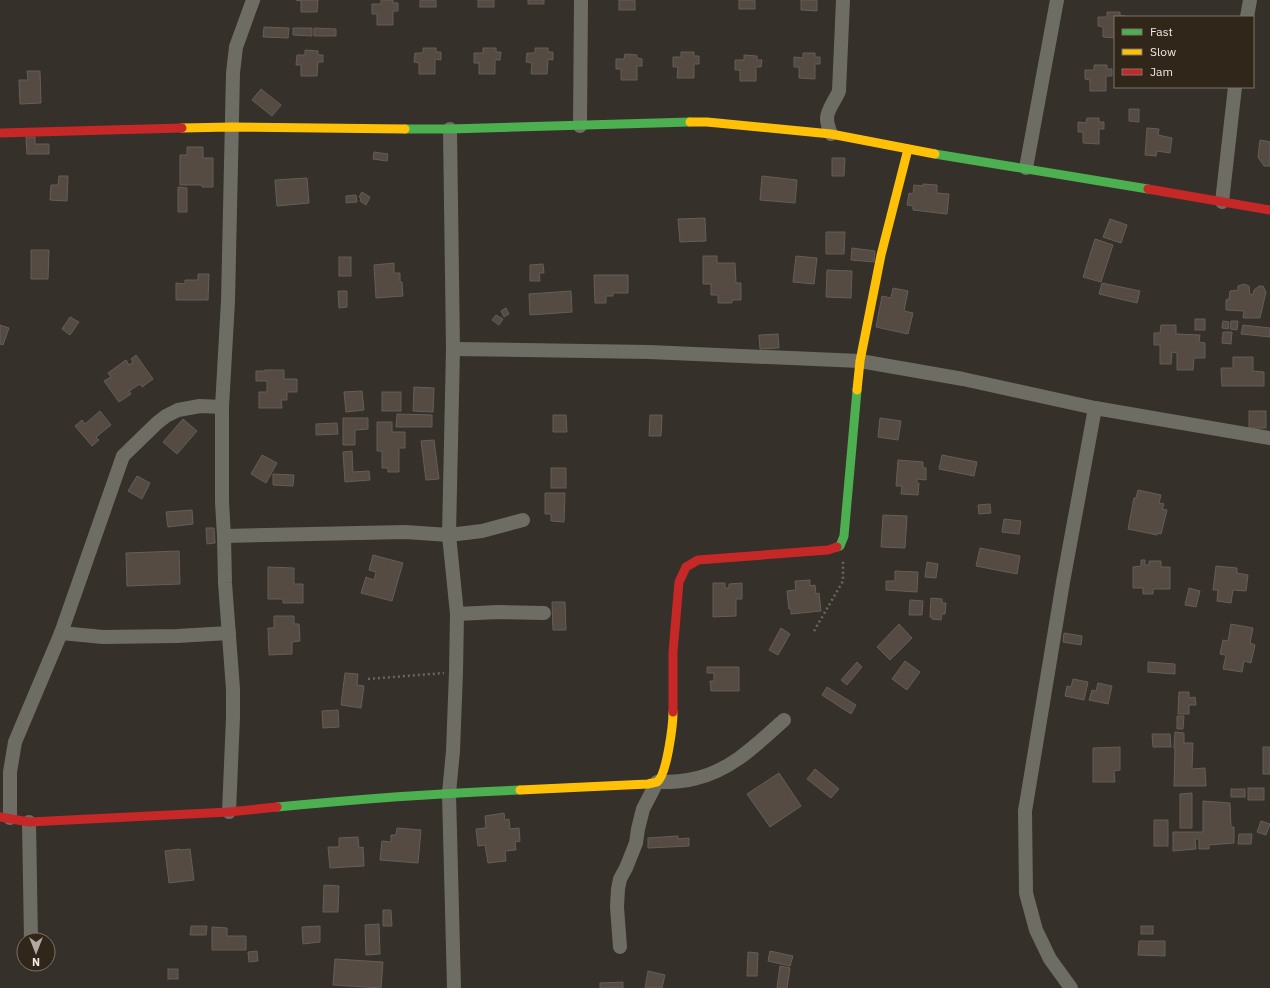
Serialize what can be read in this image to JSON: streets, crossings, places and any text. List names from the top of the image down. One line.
{"legend":["Fast","Slow","Jam"],"north":"bottom"}
